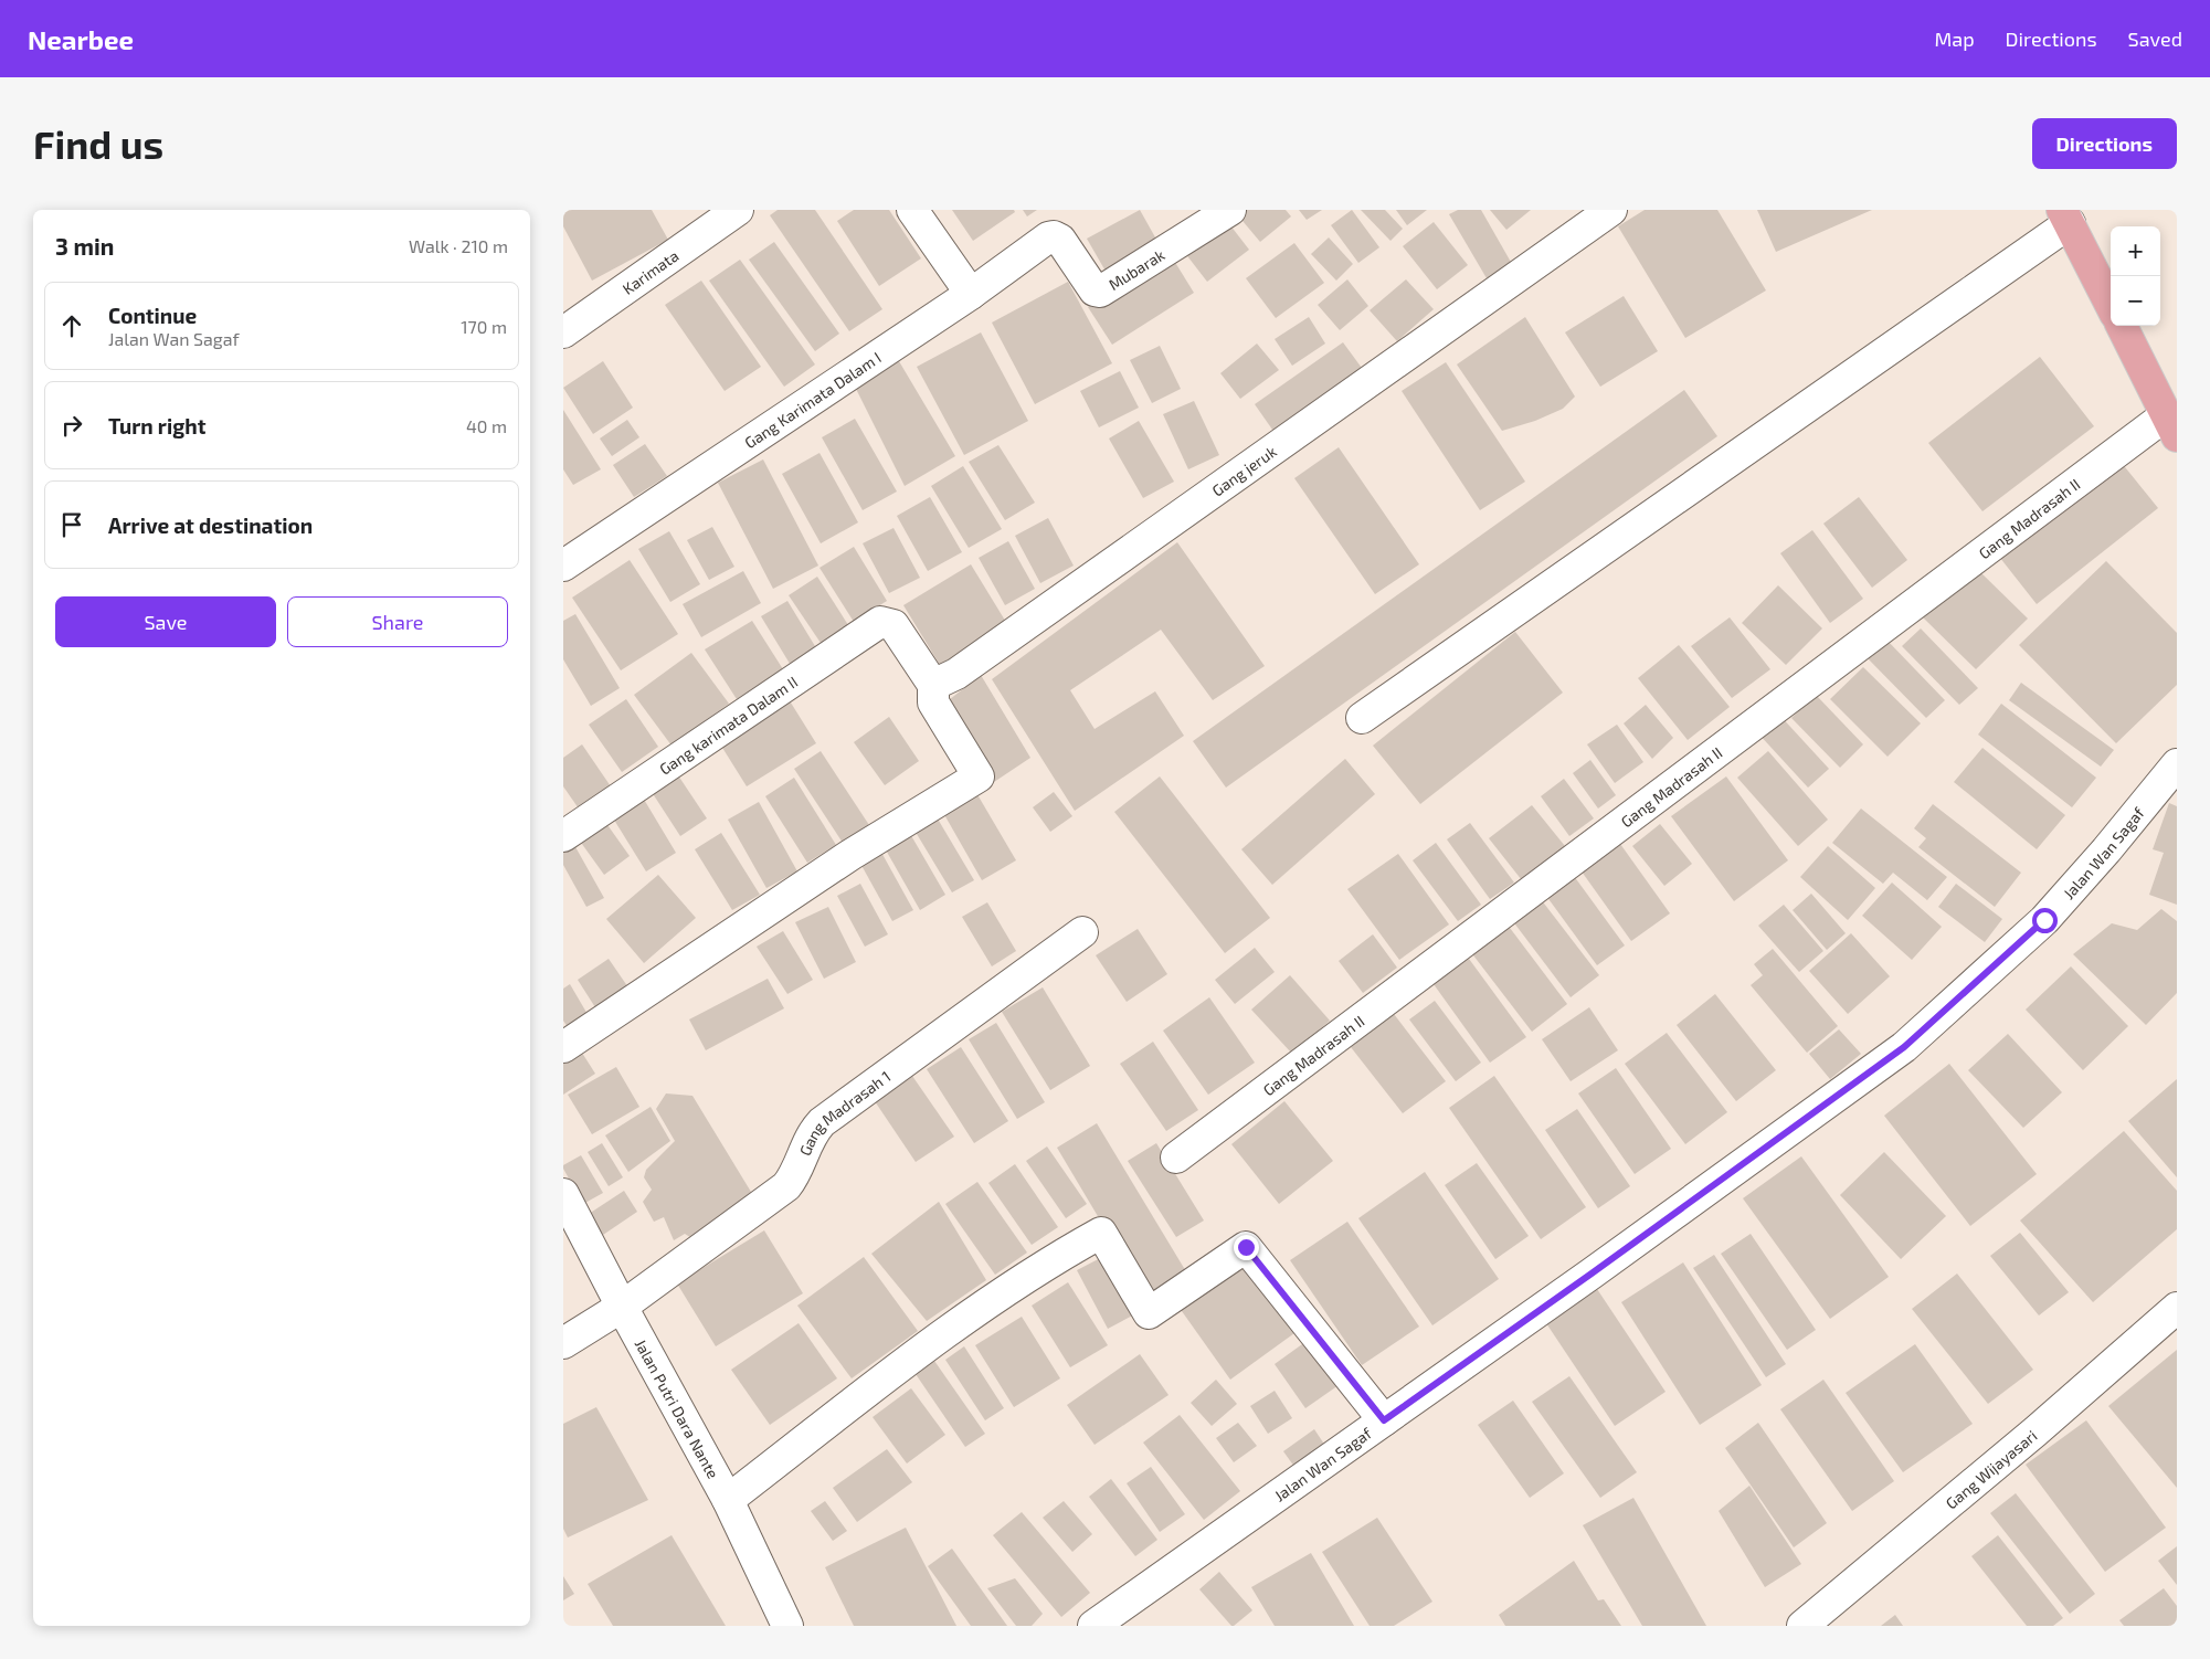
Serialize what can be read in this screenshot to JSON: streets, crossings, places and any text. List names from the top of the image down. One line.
{"streets":{"street":["Mubarak","Karimata","Gang Karimata Dalam I","Gang jeruk","Gang Madrasah II","Gang karimata Dalam II","Jalan Wan Sagaf","Gang Madrasah 1","Jalan Putri Dara Nante","Gang Wijayasari"]},"crossings":[["Mubarak","Gang Karimata Dalam I"],["Gang jeruk","Gang karimata Dalam II"],["Gang Madrasah 1","Jalan Putri Dara Nante"]],"page":{"header":"Nearbee","nav":["Map","Directions","Saved"],"buttons":["Directions",["Save","Share"]],"title":"Find us","heading":["3 min","Walk · 210 m"],"map_buttons":["+","−"],"list":[["Continue","Jalan Wan Sagaf","170 m"],["Turn right","40 m"],"Arrive at destination"]}}
